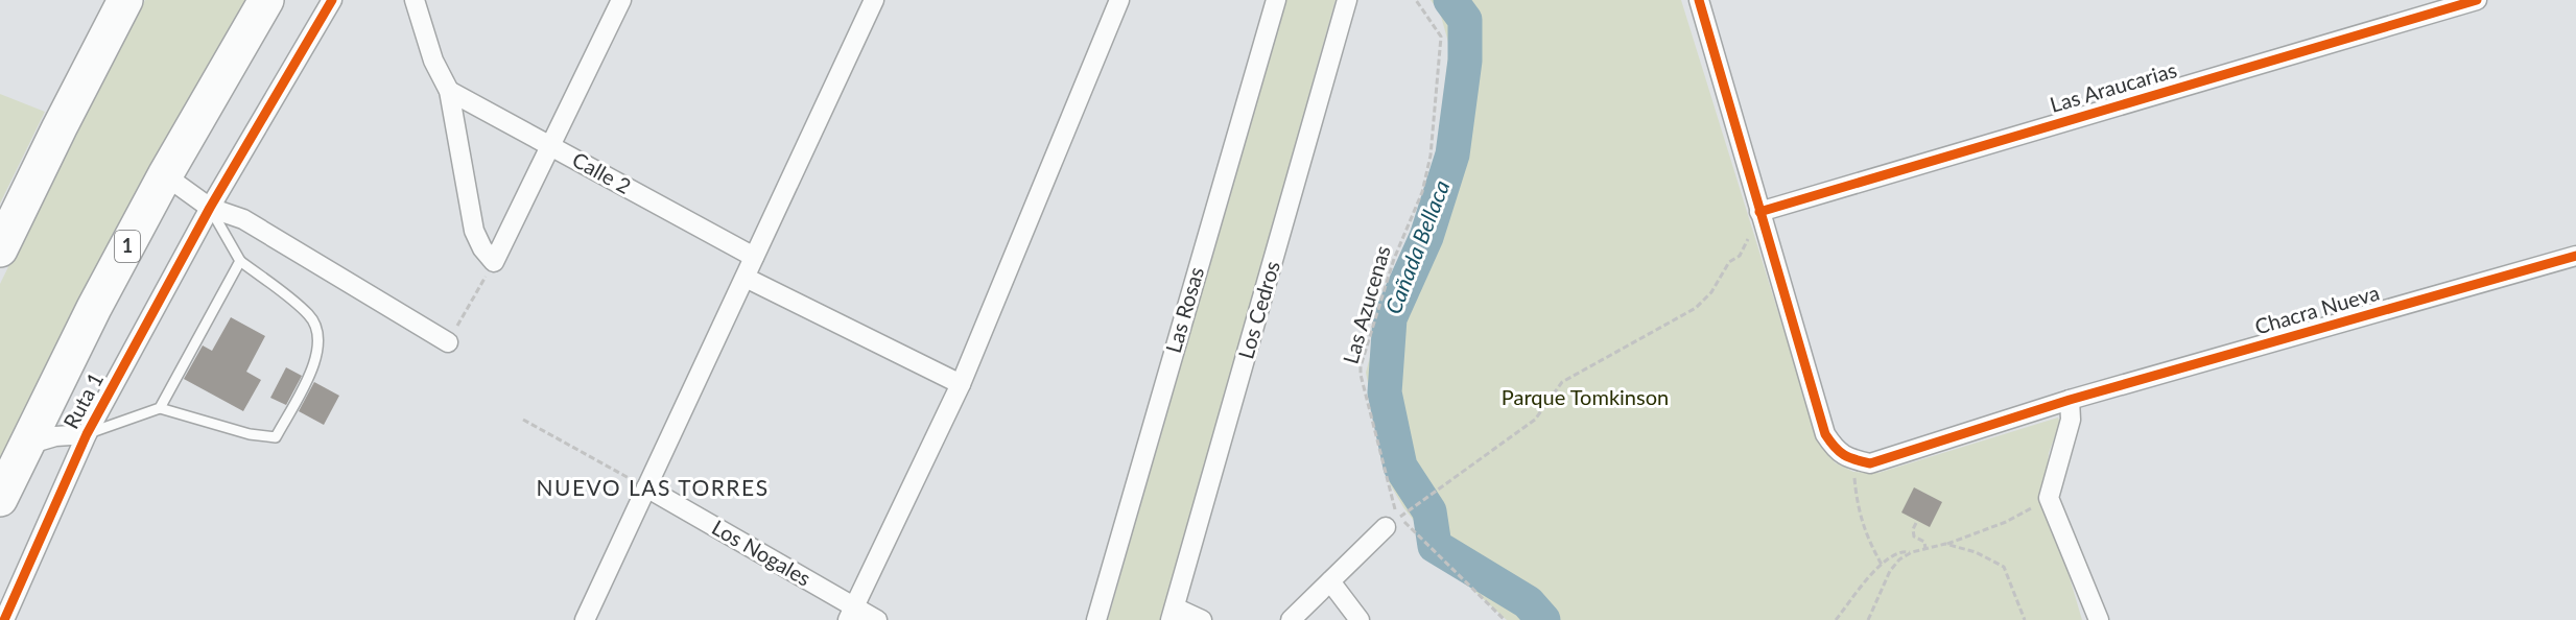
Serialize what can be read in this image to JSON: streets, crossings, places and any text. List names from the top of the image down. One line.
{"streets":{"highway":["1"],"street":["Las Araucarias","Calle 2","Las Rosas","Los Cedros","Chacra Nueva","Ruta 1","Los Nogales"],"path":["Las Azucenas"]},"districts":["NUEVO LAS TORRES"],"water":["Cañada Bellaca"],"parks":["Parque Tomkinson"]}
